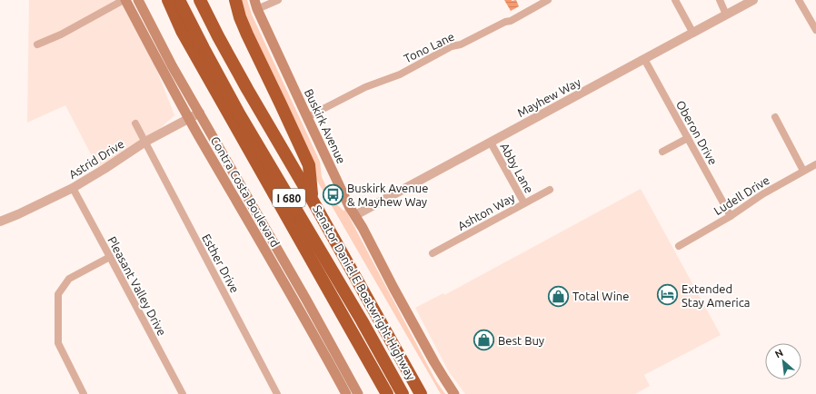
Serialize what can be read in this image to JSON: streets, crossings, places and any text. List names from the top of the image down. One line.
{"streets":{"highway":["I 680","Senator Daniel E Boatwright Highway"],"main road":["Buskirk Avenue","Contra Costa Boulevard"],"street":["Tono Lane","Mayhew Way","Oberon Drive","Astrid Drive","Abby Lane","Ludell Drive","Ashton Way","Esther Drive","Pleasant Valley Drive"]},"crossings":[["Tono Lane","Buskirk Avenue"],["Mayhew Way","Buskirk Avenue"],["Mayhew Way","Oberon Drive"],["Mayhew Way","Abby Lane"],["Oberon Drive","Ludell Drive"],["Astrid Drive","Contra Costa Boulevard"],["Astrid Drive","Esther Drive"],["Astrid Drive","Pleasant Valley Drive"],["Abby Lane","Ashton Way"]],"places":{"bus stop":["Buskirk Avenue & Mayhew Way"],"hotel":["Extended Stay America"],"shop":["Total Wine","Best Buy"]},"north":"top left"}
